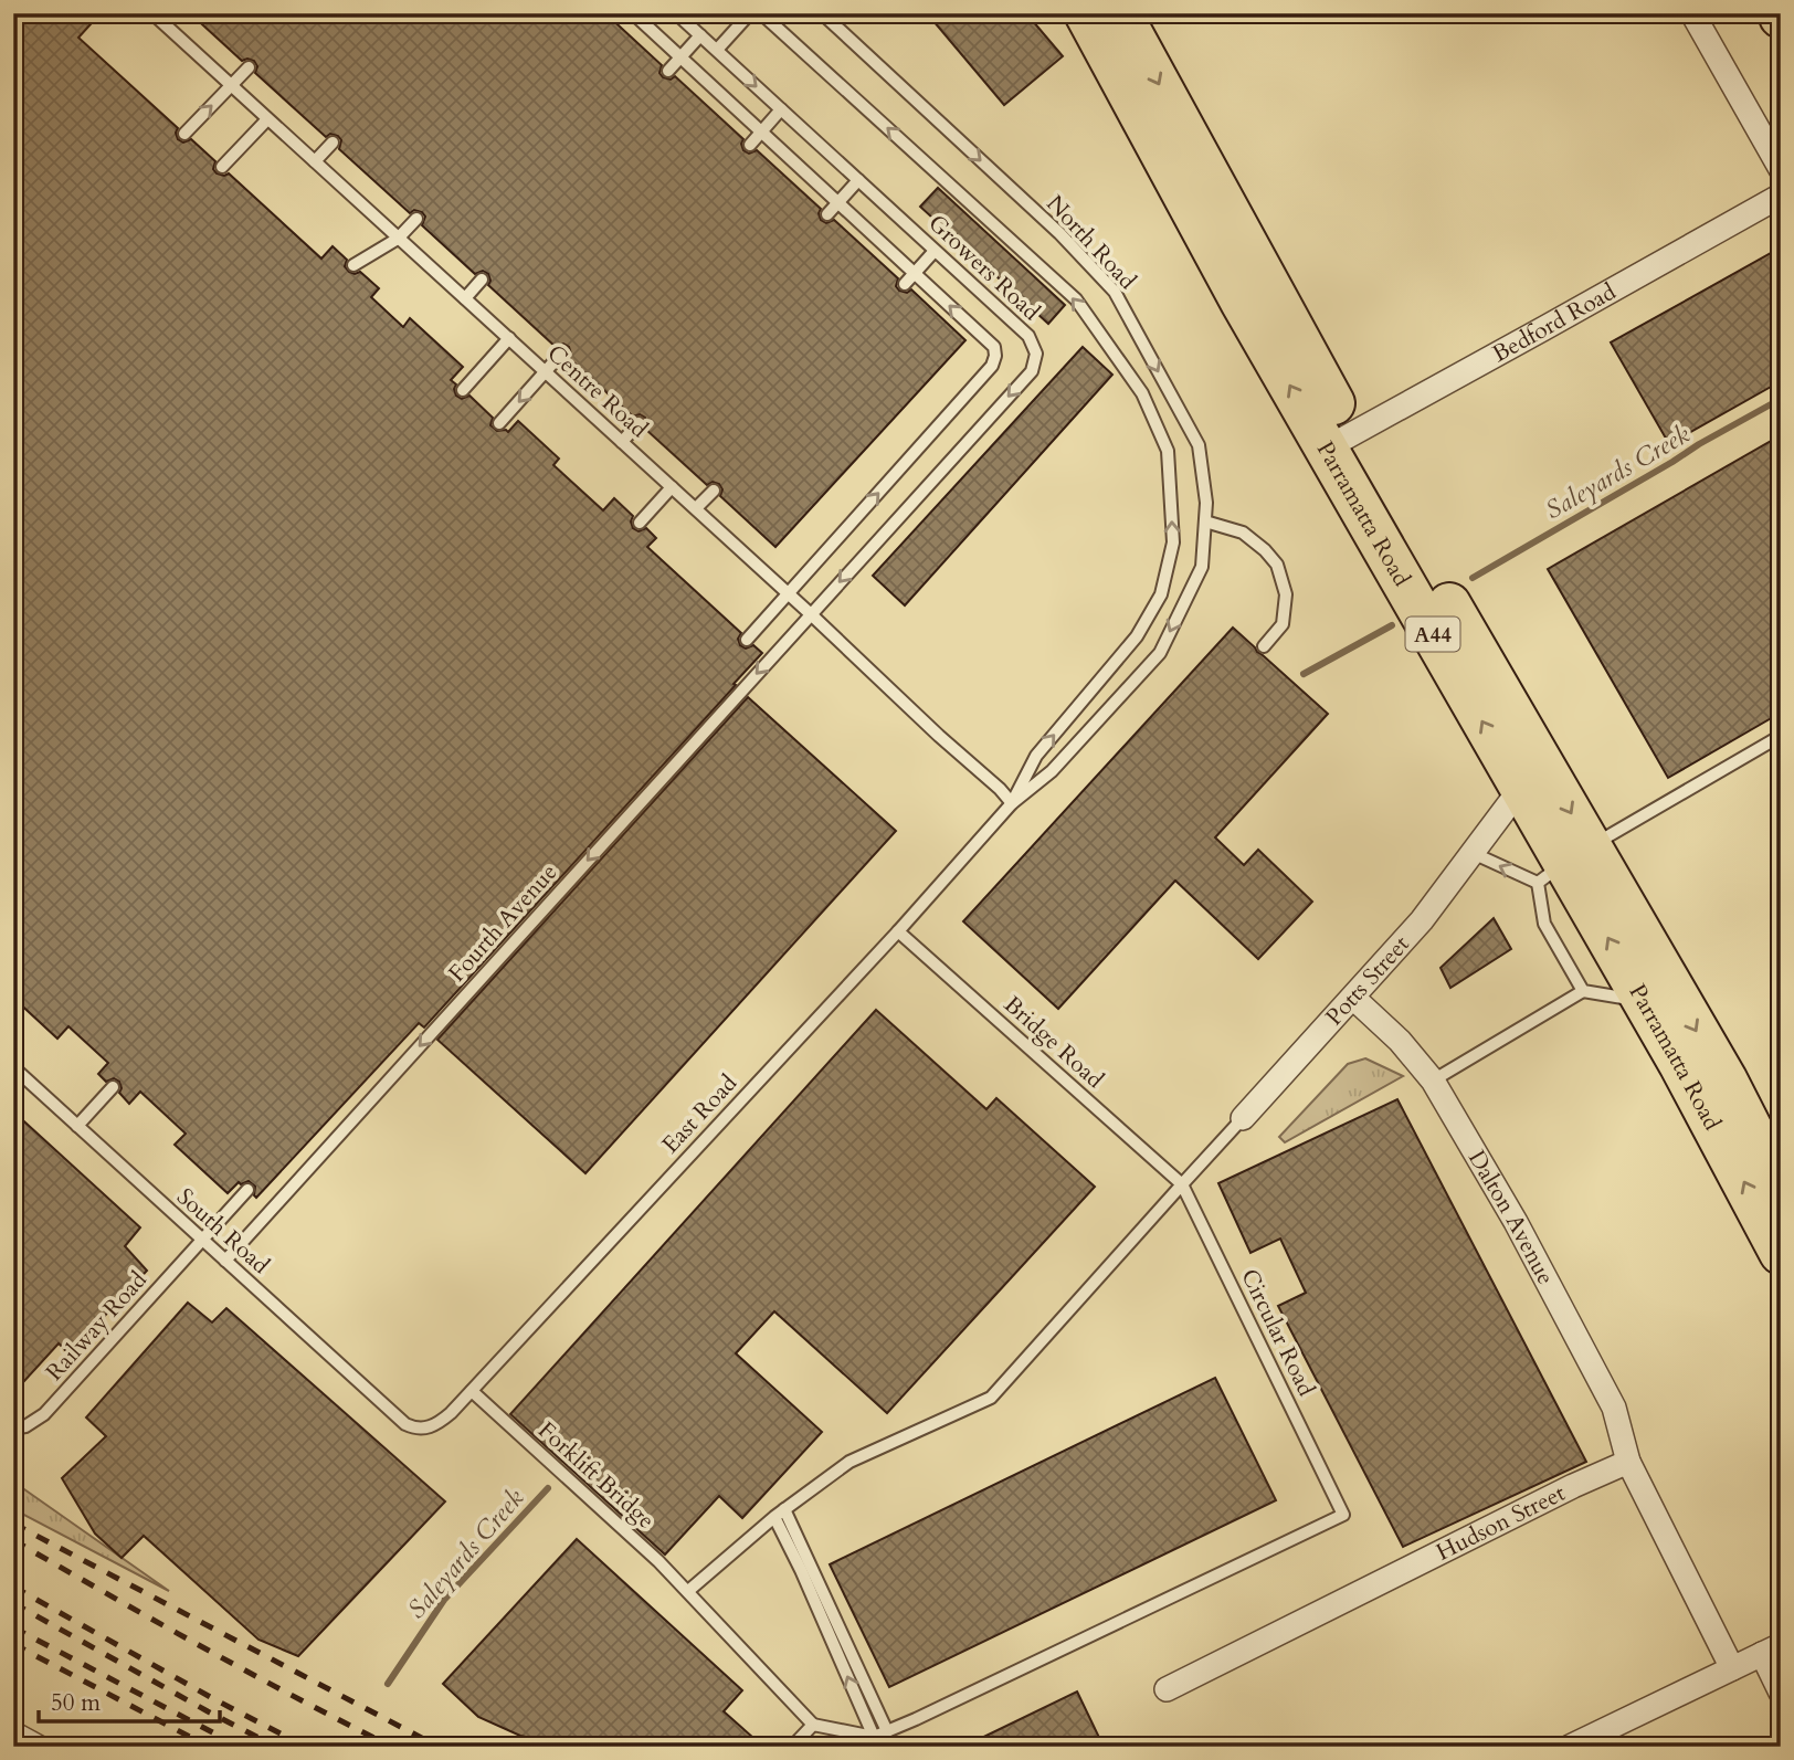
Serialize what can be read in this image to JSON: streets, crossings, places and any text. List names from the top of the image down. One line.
{"streets":{"highway":["Parramatta Road","A44"],"street":["Bedford Road","Potts Street","Dalton Avenue","Hudson Street"],"lane":["North Road","Growers Road","Centre Road","Fourth Avenue","Bridge Road","East Road","South Road","Railway Road","Circular Road","Forklift Bridge"]},"crossings":[["North Road","Centre Road"],["North Road","East Road"],["Growers Road","Centre Road"],["Growers Road","Fourth Avenue"],["Bedford Road","Parramatta Road"],["Centre Road","Fourth Avenue"],["Centre Road","East Road"],["Parramatta Road","Potts Street"],["Fourth Avenue","South Road"],["Potts Street","Bridge Road"],["Potts Street","Dalton Avenue"],["Potts Street","Circular Road"],["Bridge Road","East Road"],["Bridge Road","Circular Road"],["East Road","South Road"],["East Road","Forklift Bridge"],["Dalton Avenue","Hudson Street"],["South Road","Railway Road"]],"one_way":["North Road","Fourth Avenue"],"water":["Saleyards Creek"],"scale_bar":"50 m"}
